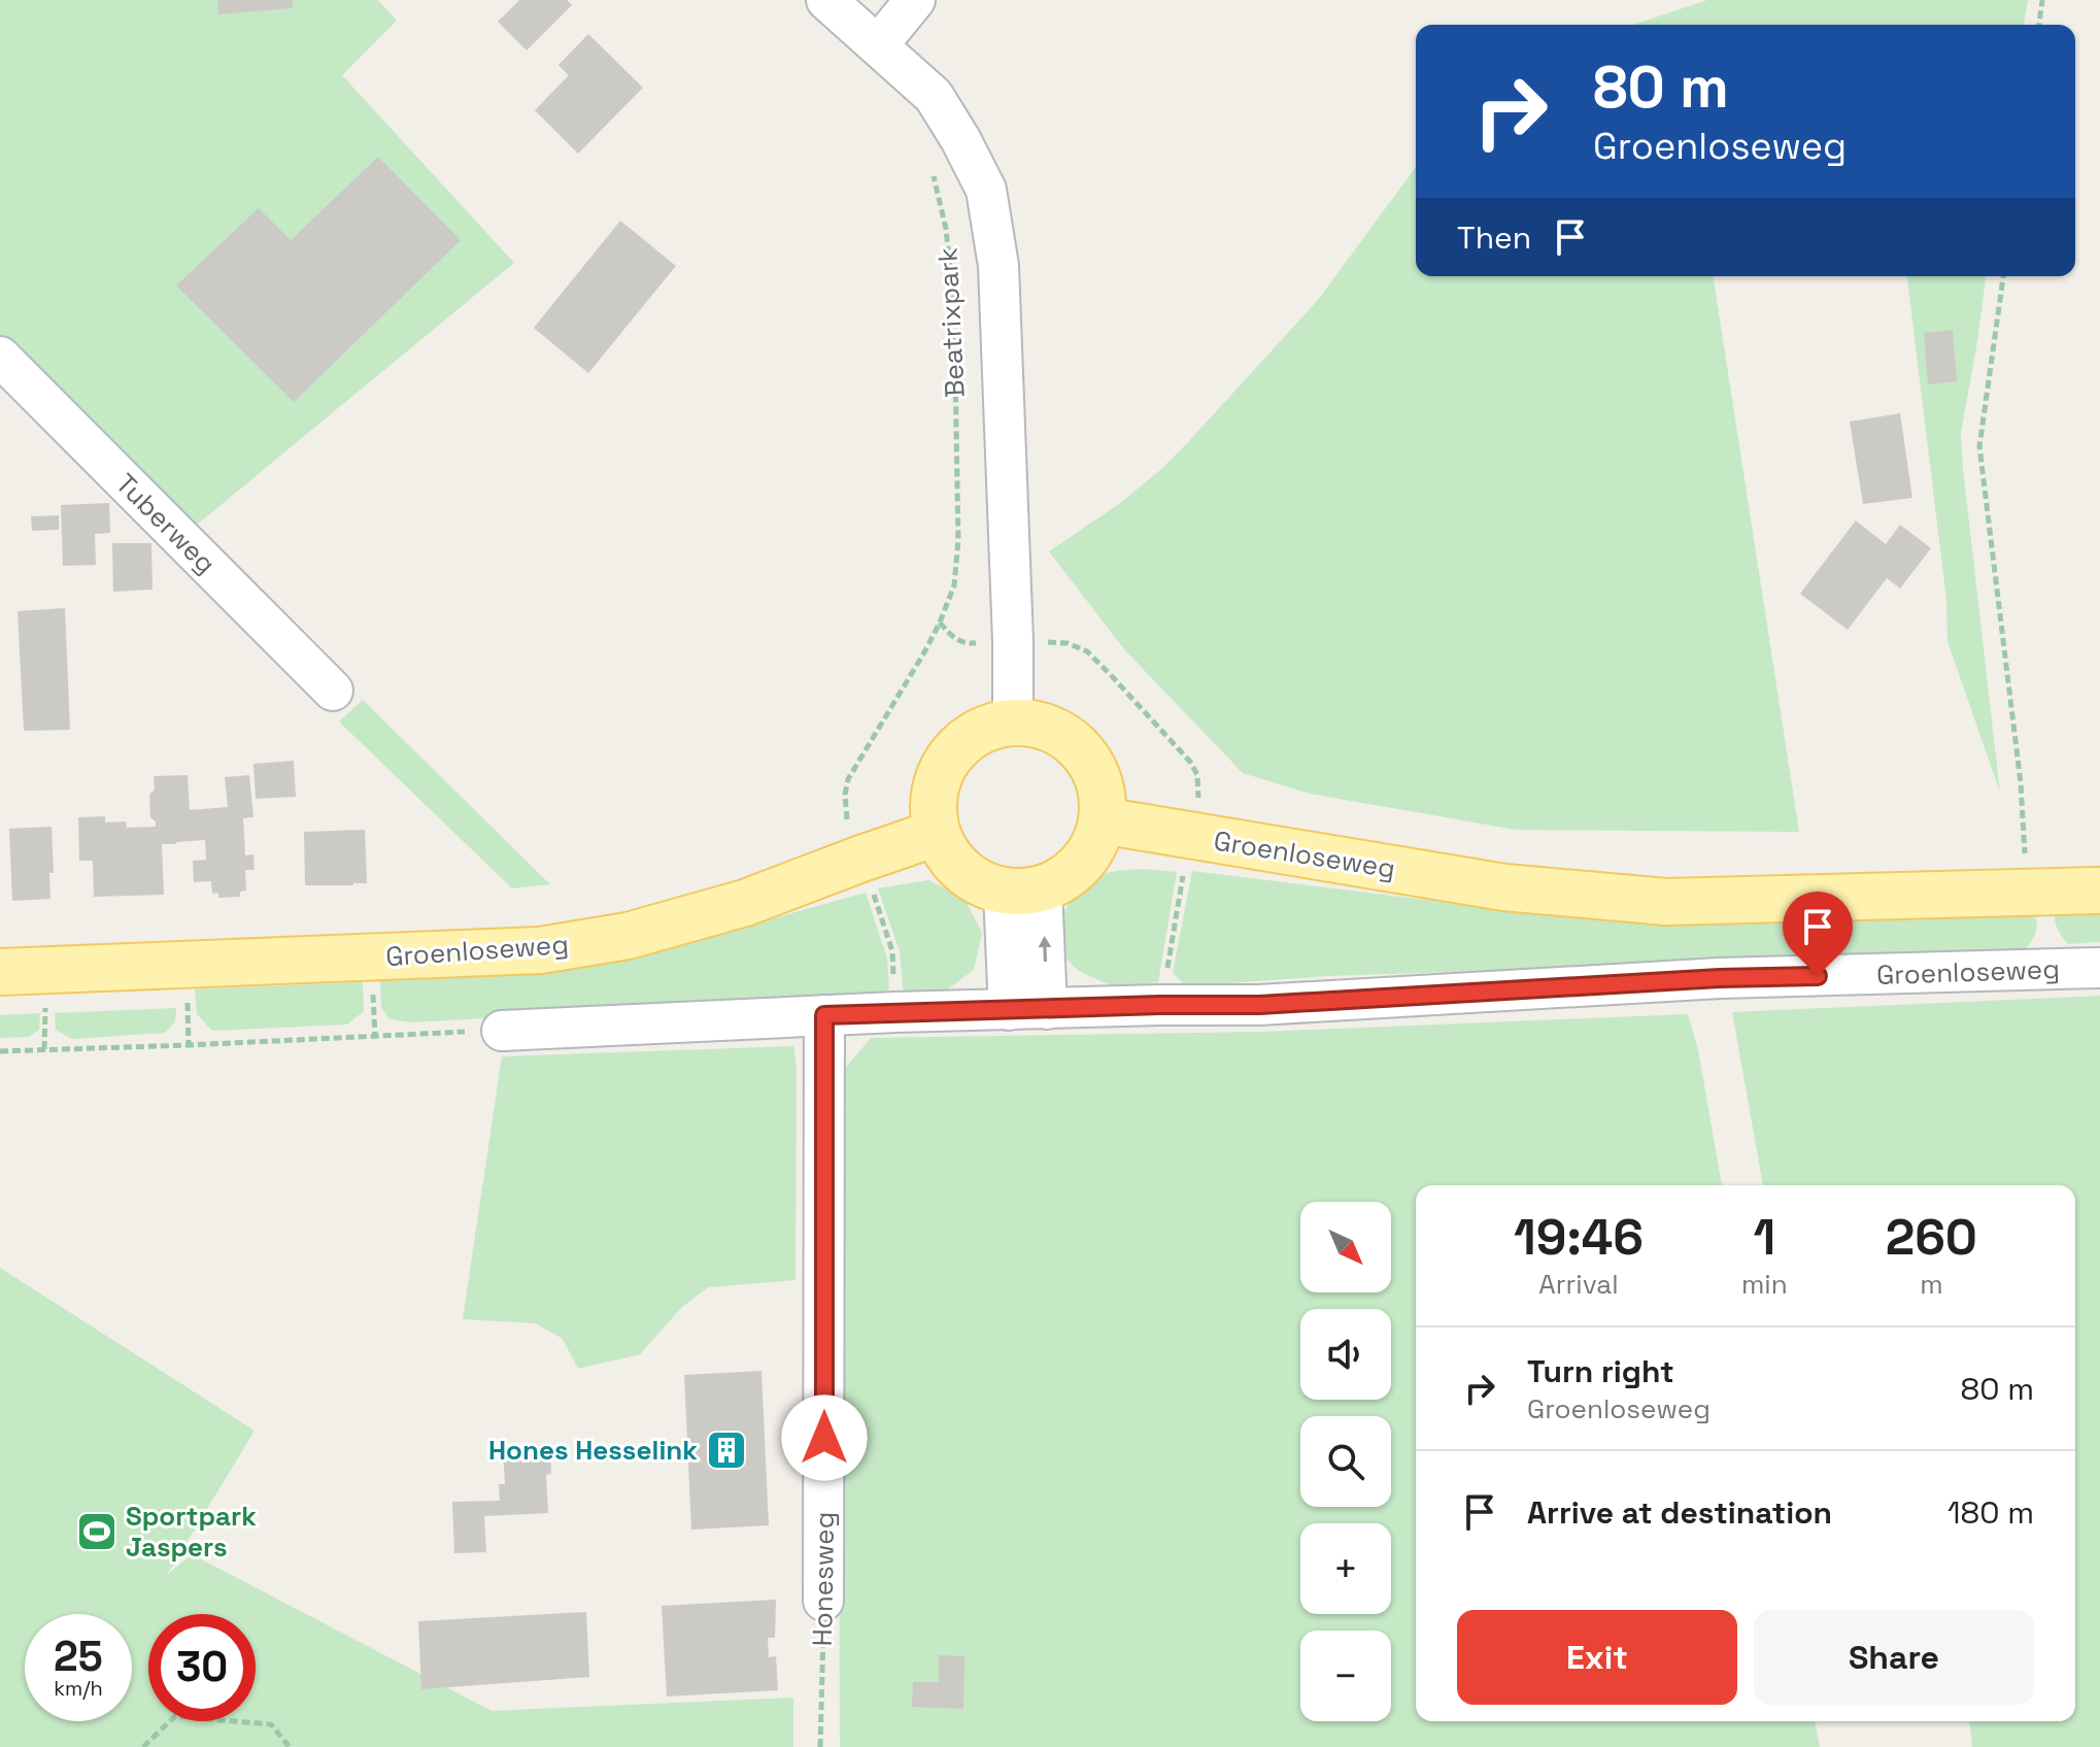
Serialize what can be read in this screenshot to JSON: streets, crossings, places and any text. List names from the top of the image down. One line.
{"streets":{"main road":["Groenloseweg"],"street":["Beatrixpark","Tuberweg","Honesweg"]},"crossings":[["Beatrixpark","Groenloseweg"],["Groenloseweg","Honesweg"]],"places":{"building":["Hones Hesselink"],"sports":["Sportpark Jaspers"]},"north":"bottom right","page":{"turn":["80 m","Groenloseweg"],"then":"Then","eta":["19:46","Arrival","1","min","260","m"],"map_buttons":["+","−"],"list":[{"name":"Turn right","note":"Groenloseweg","value":"80 m"},{"name":"Arrive at destination","value":"180 m"}],"buttons":["Exit","Share"],"speed":"25 km/h","limit":"30"}}
